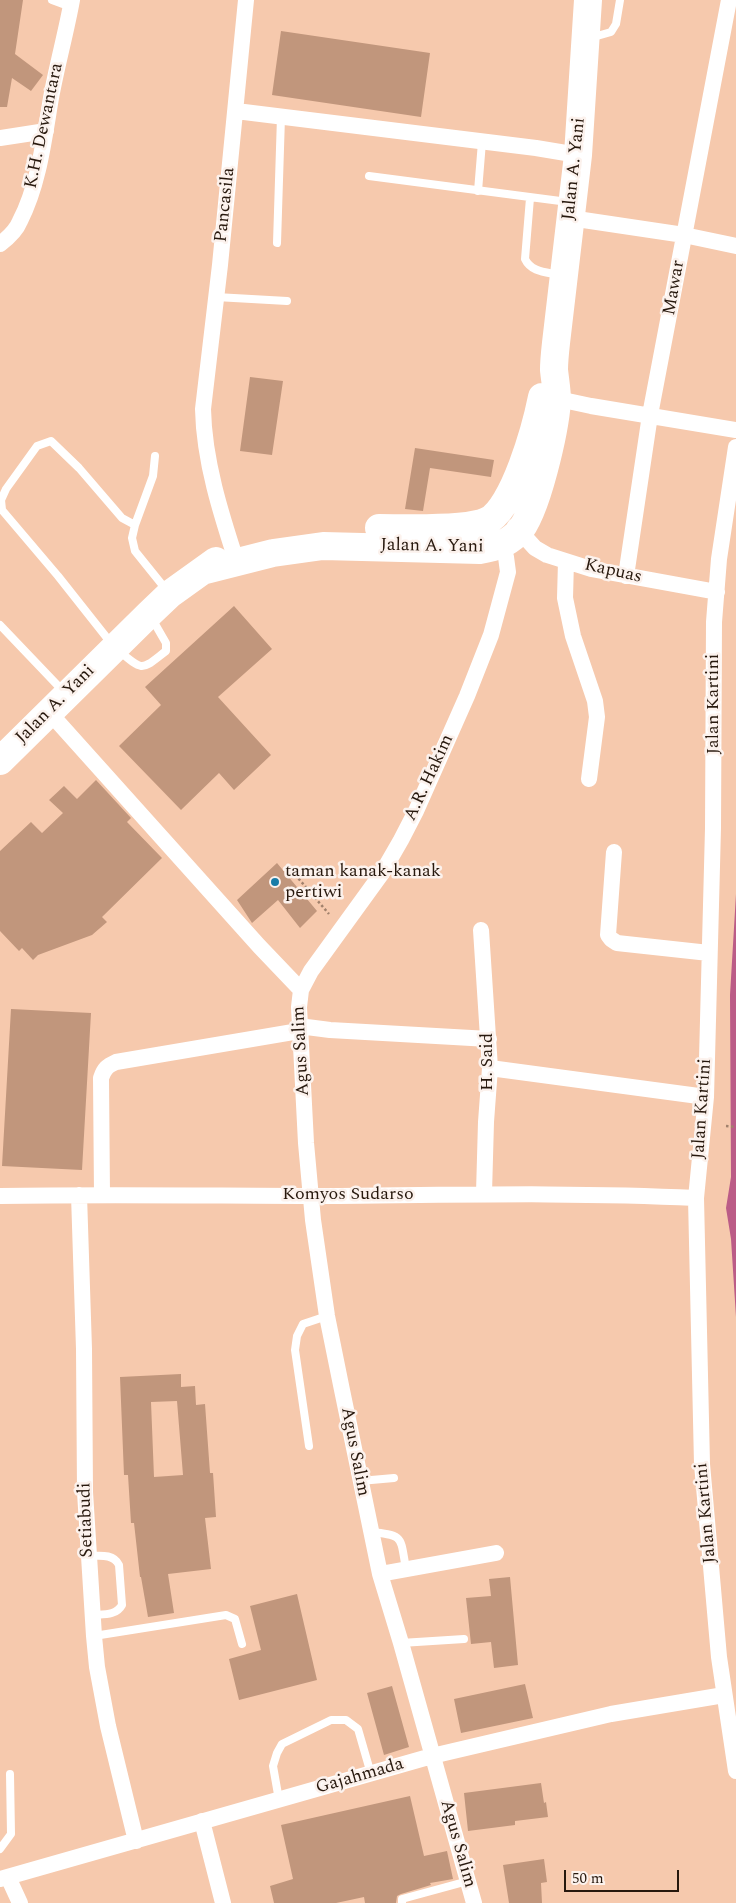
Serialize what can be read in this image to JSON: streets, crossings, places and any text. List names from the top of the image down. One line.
{"streets":{"highway":["Jalan A. Yani"],"street":["K.H. Dewantara","Pancasila","Mawar","Kapuas","Jalan Kartini","A.R. Hakim","Agus Salim","H. Said","Komyos Sudarso","Setiabudi","Gajahmada"]},"crossings":[["Jalan A. Yani","Pancasila"],["Jalan A. Yani","Kapuas"],["Jalan A. Yani","A.R. Hakim"],["Mawar","Kapuas"],["Kapuas","Jalan Kartini"],["Kapuas","A.R. Hakim"],["Jalan Kartini","Komyos Sudarso"],["Jalan Kartini","Gajahmada"],["A.R. Hakim","Agus Salim"],["Agus Salim","Komyos Sudarso"],["Agus Salim","Gajahmada"],["H. Said","Komyos Sudarso"],["Komyos Sudarso","Setiabudi"],["Setiabudi","Gajahmada"]],"places":["taman kanak-kanak pertiwi"],"scale_bar":"50 m"}
